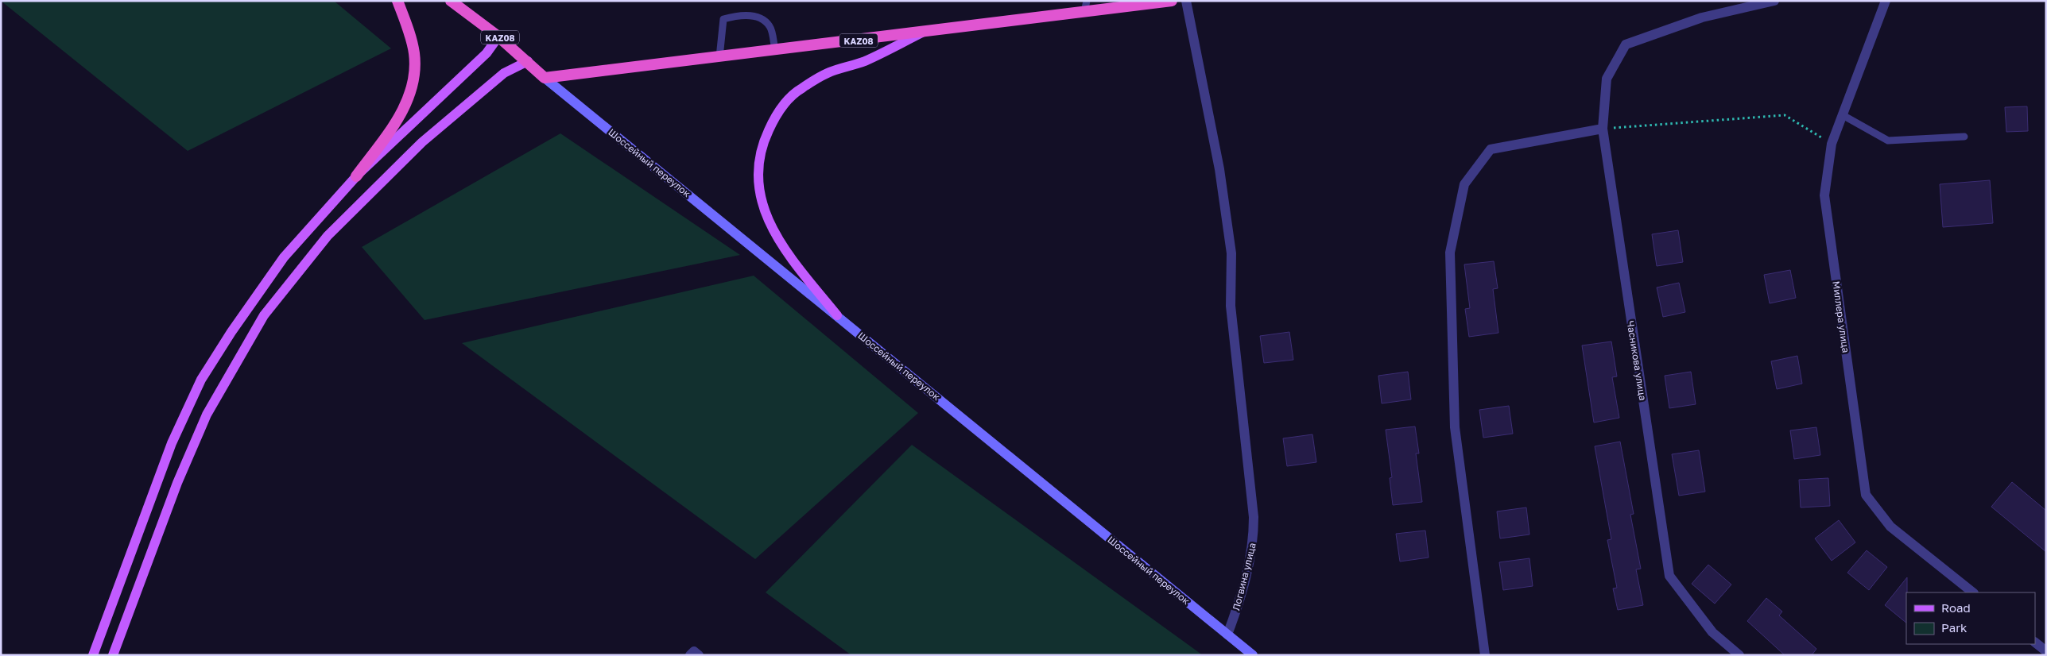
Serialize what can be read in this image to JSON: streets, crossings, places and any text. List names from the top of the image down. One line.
{"streets":{"highway":["KAZ08"],"main road":["Шоссейный переулок"],"street":["Миллера улица","Часникова улица","Логвина улица"]},"crossings":[["KAZ08","Шоссейный переулок"],["Шоссейный переулок","Логвина улица"]],"legend":["Road","Park"]}
